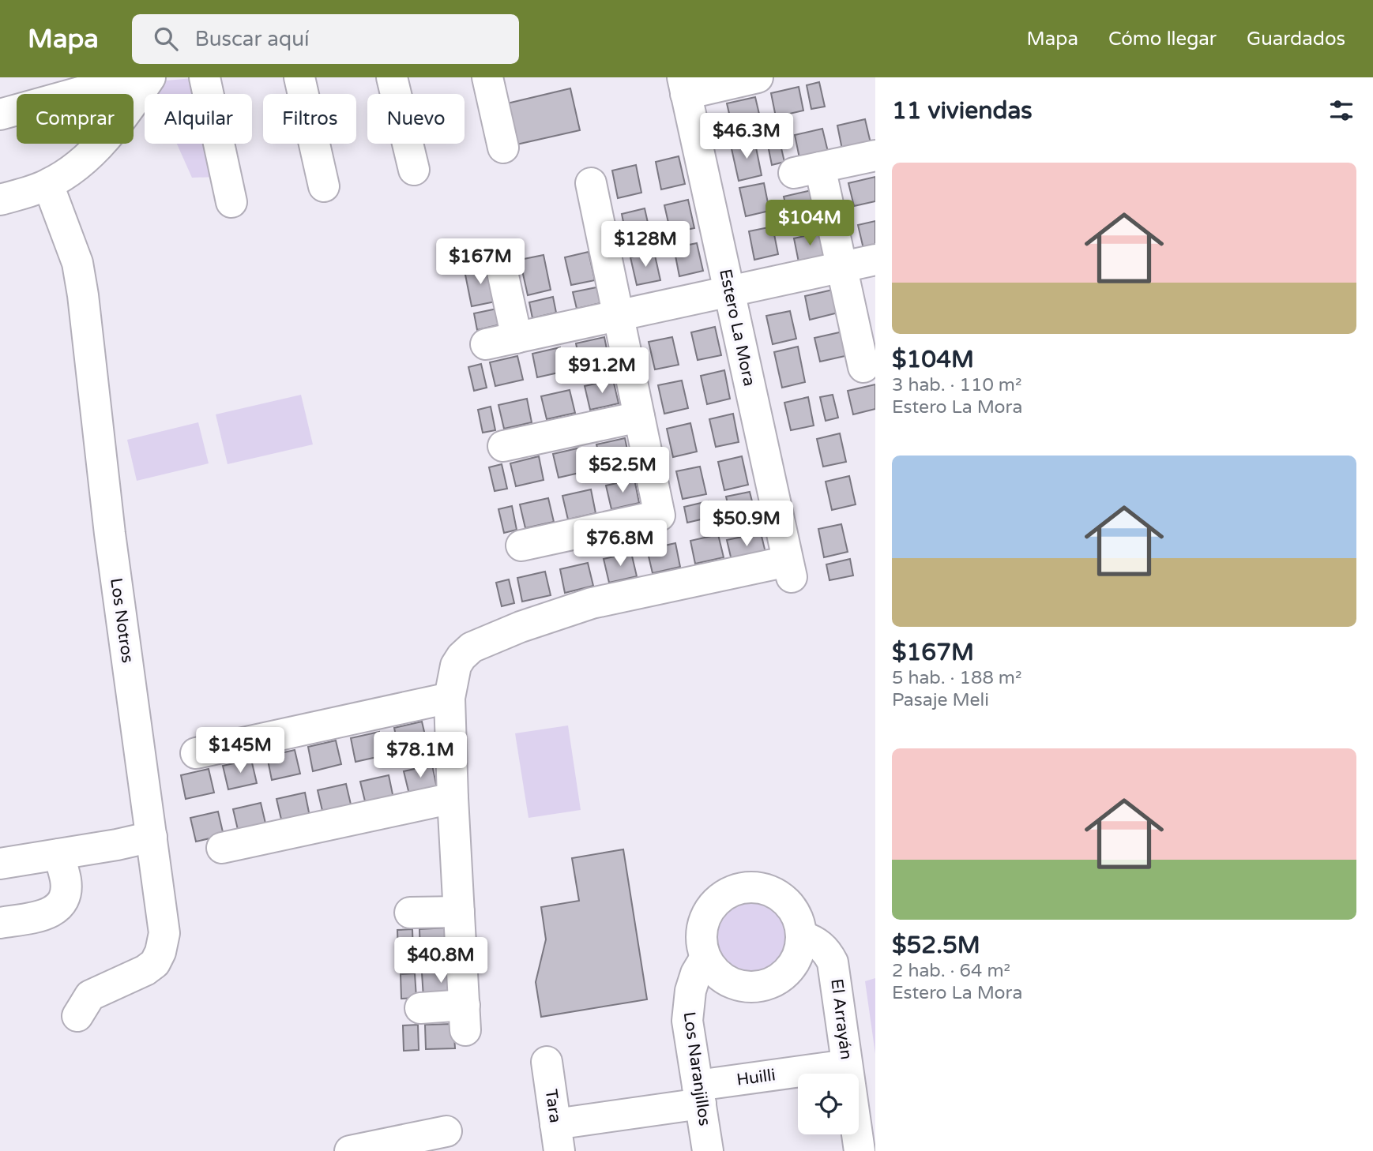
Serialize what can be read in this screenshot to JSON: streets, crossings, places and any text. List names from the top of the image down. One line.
{"streets":{"street":["Estero La Mora","Los Notros","El Arrayán","Los Naranjillos","Huilli","Tara"]},"crossings":[["El Arrayán","Los Naranjillos"],["El Arrayán","Huilli"],["Los Naranjillos","Huilli"],["Huilli","Tara"]],"page":{"header":"Mapa","search":"Buscar aquí","nav":["Mapa","Cómo llegar","Guardados"],"heading":"11 viviendas","chip":["Comprar","Alquilar","Filtros","Nuevo"],"price":["$46.3M","$104M","$128M","$167M","$91.2M","$52.5M","$50.9M","$76.8M","$145M","$78.1M","$40.8M"],"list":[{"name":"$104M","note":"3 hab. · 110 m² · Estero La Mora"},{"name":"$167M","note":"5 hab. · 188 m² · Pasaje Meli"},{"name":"$52.5M","note":"2 hab. · 64 m² · Estero La Mora"}]}}
